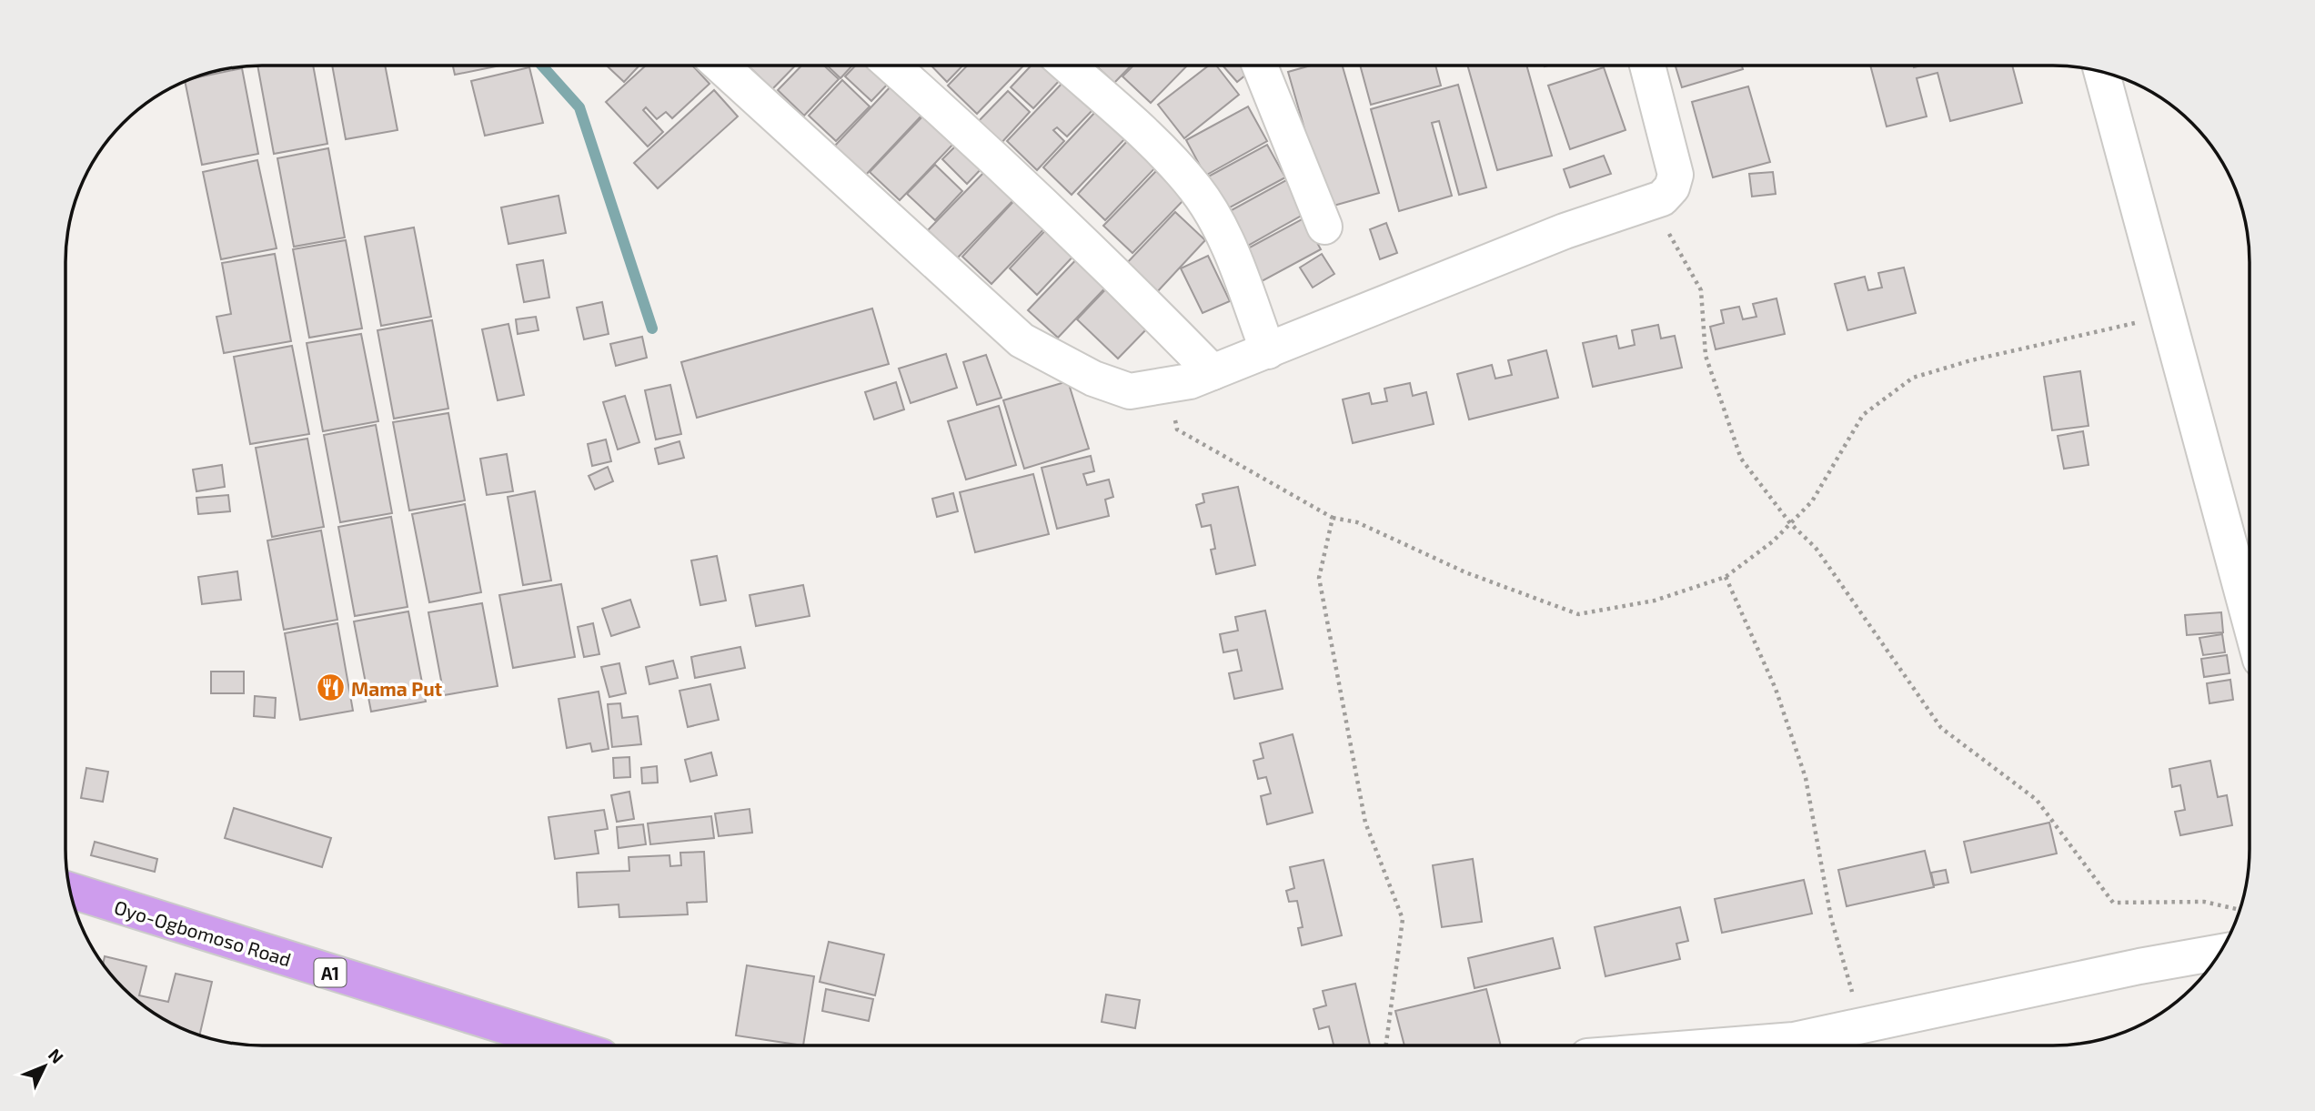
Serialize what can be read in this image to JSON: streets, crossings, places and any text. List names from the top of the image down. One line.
{"streets":{"highway":["Oyo-Ogbomoso Road","A1"]},"places":{"restaurant":["Mama Put"]},"north":"top right"}
